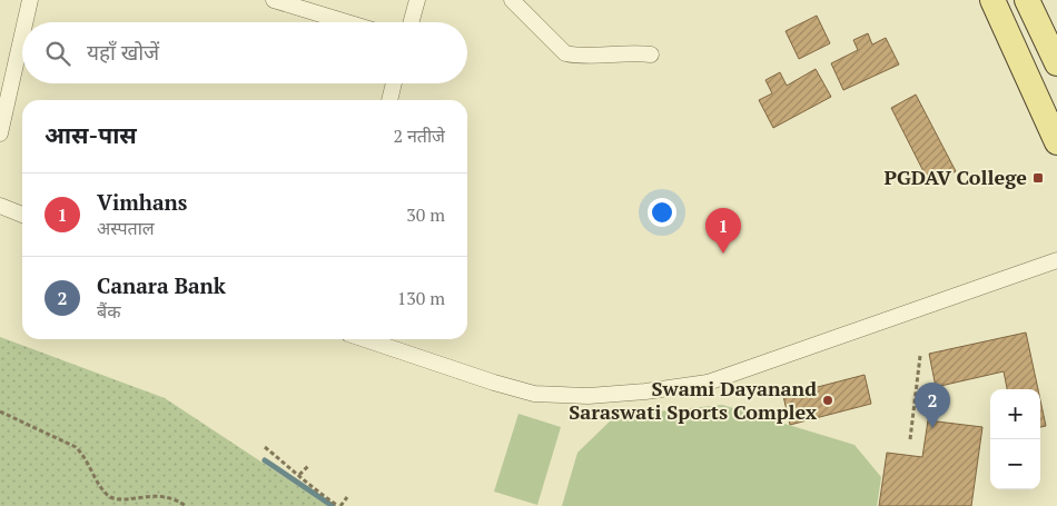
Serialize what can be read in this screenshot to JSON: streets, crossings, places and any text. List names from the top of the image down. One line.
{"places":{"transit":["PGDAV College"],"other":["Swami Dayanand Saraswati Sports Complex"]},"page":{"search":"यहाँ खोजें","heading":["आस-पास","2 नतीजे"],"list":[{"mark":"1","name":"Vimhans","note":"अस्पताल","value":"30 m"},{"mark":"2","name":"Canara Bank","note":"बैंक","value":"130 m"}],"pins":["1","2"],"map_buttons":["+","−"]}}
